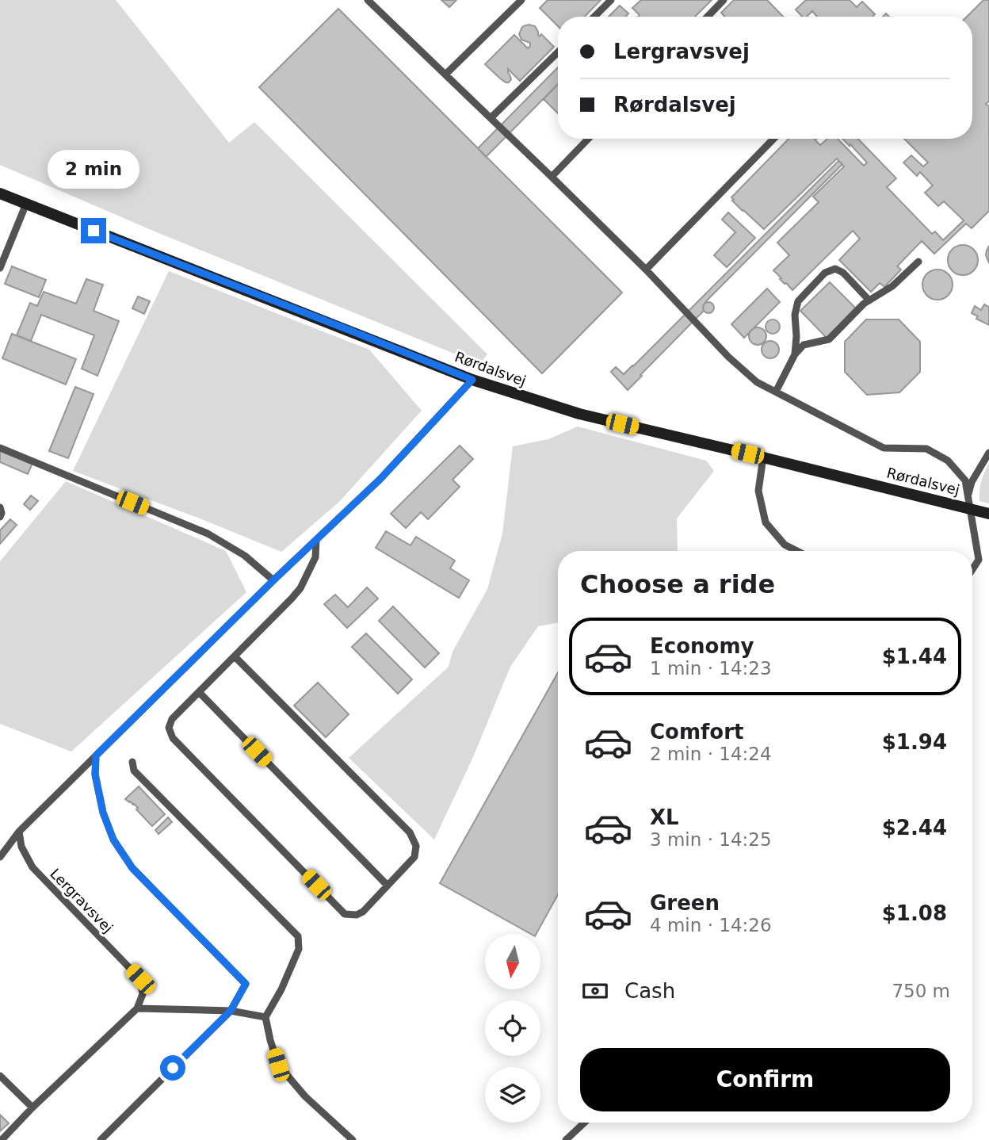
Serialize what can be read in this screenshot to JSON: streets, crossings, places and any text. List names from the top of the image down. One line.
{"streets":{"street":["Rørdalsvej"],"lane":["Lergravsvej"]},"north":"bottom","page":{"banner":["Lergravsvej","Rørdalsvej"],"bubble":"2 min","heading":"Choose a ride","list":[{"name":"Economy","note":"1 min · 14:23","value":"$1.44"},{"name":"Comfort","note":"2 min · 14:24","value":"$1.94"},{"name":"XL","note":"3 min · 14:25","value":"$2.44"},{"name":"Green","note":"4 min · 14:26","value":"$1.08"}],"pay":["Cash","750 m"],"buttons":"Confirm"}}
